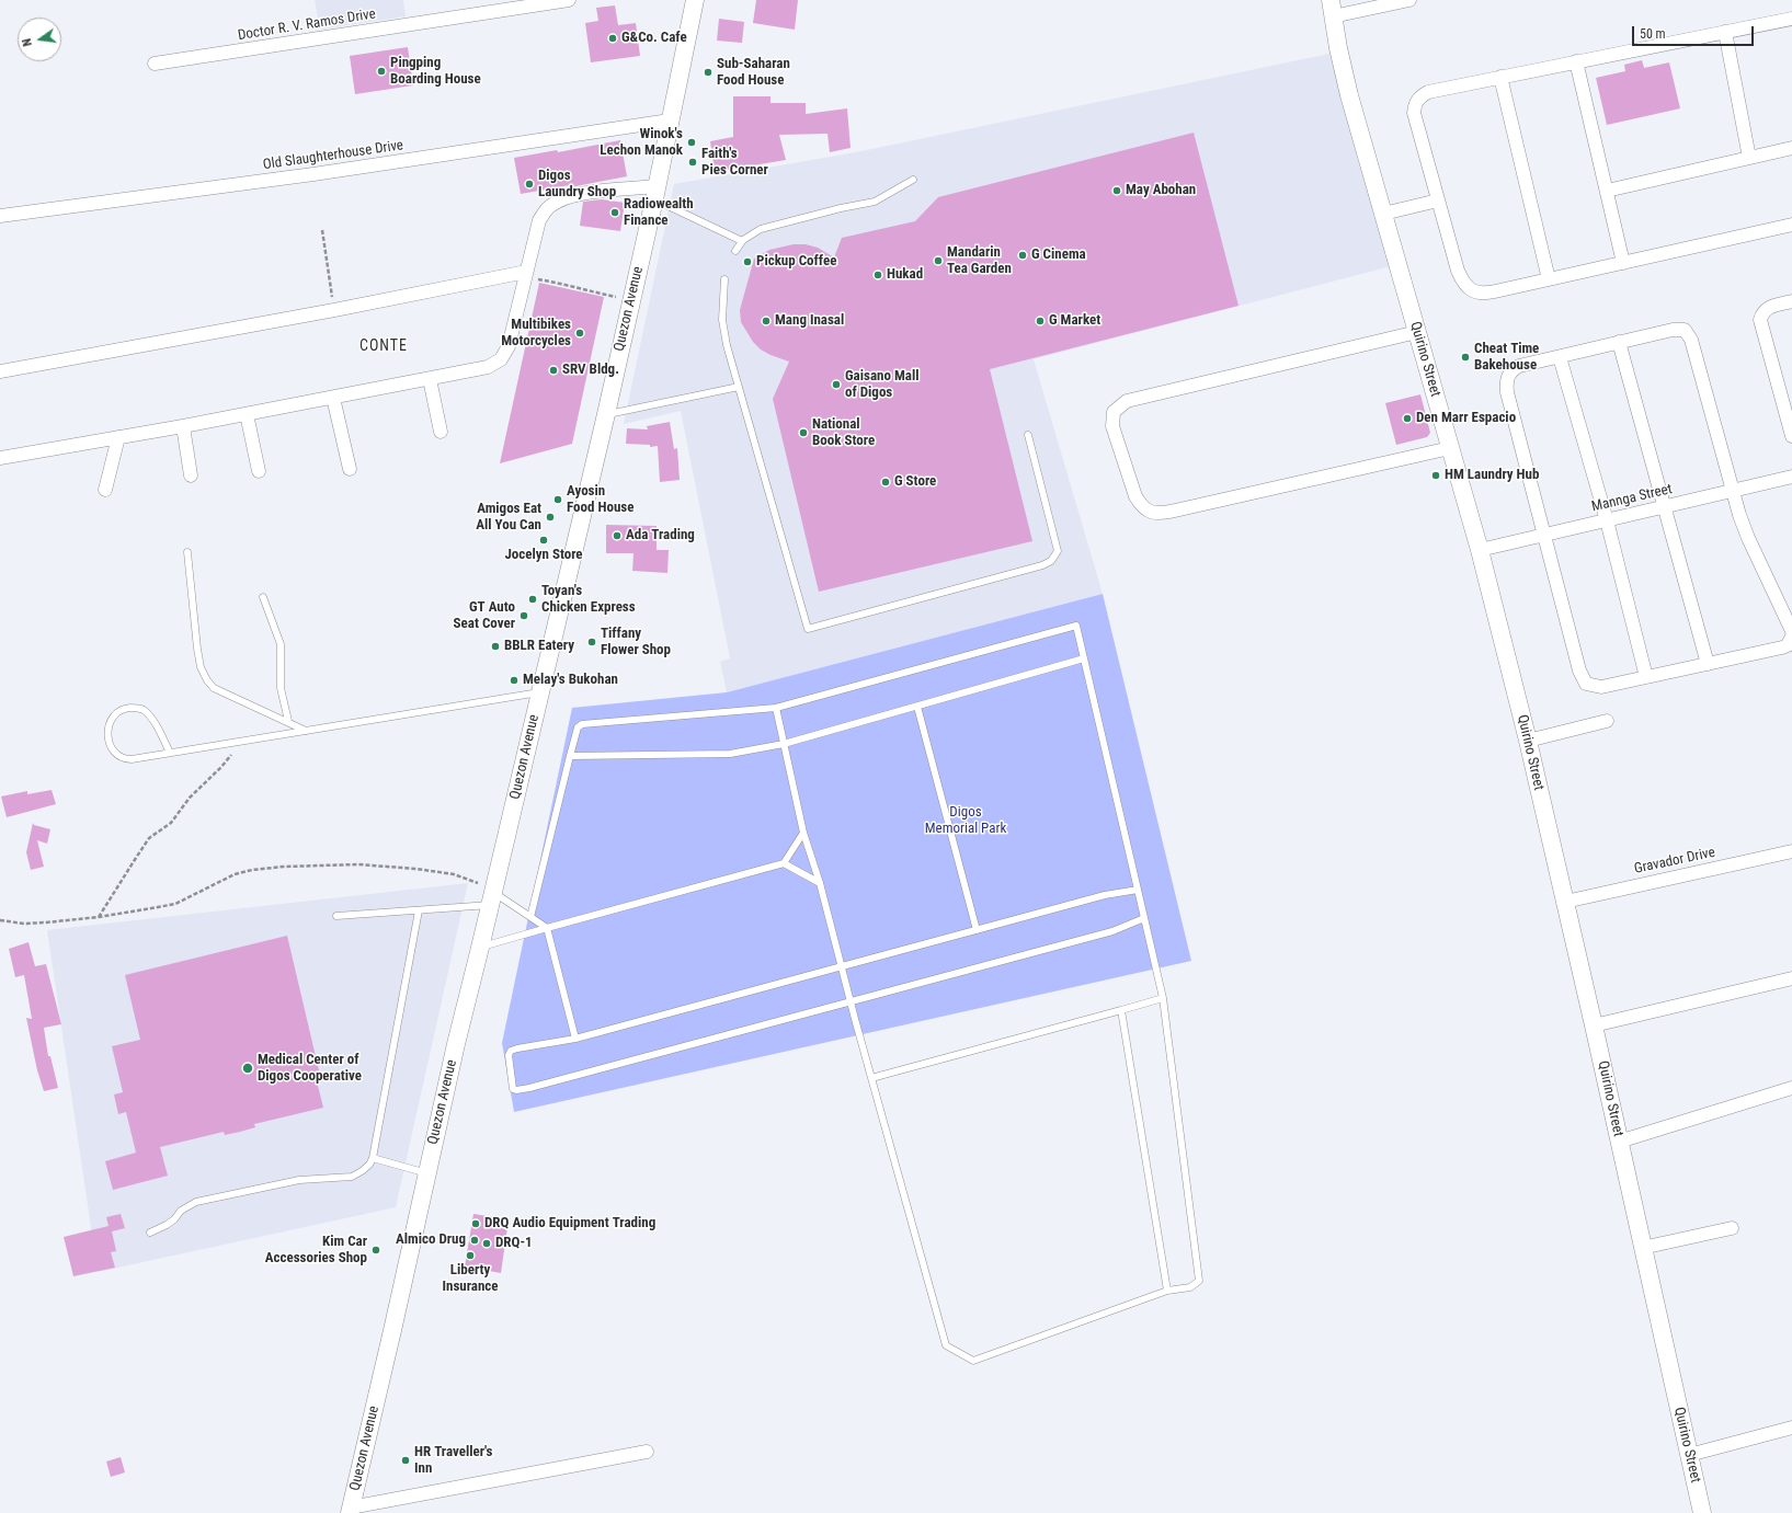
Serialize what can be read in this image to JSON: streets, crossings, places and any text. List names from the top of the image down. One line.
{"streets":{"street":["Doctor R. V. Ramos Drive","Old Slaughterhouse Drive","Quezon Avenue","Quirino Street","Mannga Street","Gravador Drive"]},"crossings":[["Old Slaughterhouse Drive","Quezon Avenue"],["Quirino Street","Mannga Street"],["Quirino Street","Gravador Drive"]],"districts":["CONTE"],"parks":["Digos Memorial Park"],"places":["G&Co. Cafe","Pingping Boarding House","Sub-Saharan Food House","Winok's Lechon Manok","Faith's Pies Corner","Digos Laundry Shop","May Abohan","Radiowealth Finance","G Cinema","Mandarin Tea Garden","Pickup Coffee","Hukad","Mang Inasal","G Market","Multibikes Motorcycles","Cheat Time Bakehouse","SRV Bldg.","Gaisano Mall of Digos","Den Marr Espacio","National Book Store","HM Laundry Hub","G Store","Ayosin Food House","Amigos Eat All You Can","Ada Trading","Jocelyn Store","Toyan's Chicken Express","GT Auto Seat Cover","Tiffany Flower Shop","BBLR Eatery","Melay's Bukohan","Medical Center of Digos Cooperative","DRQ Audio Equipment Trading","Almico Drug","DRQ-1","Kim Car Accessories Shop","Liberty Insurance","HR Traveller's Inn"],"scale_bar":"50 m","north":"left"}
